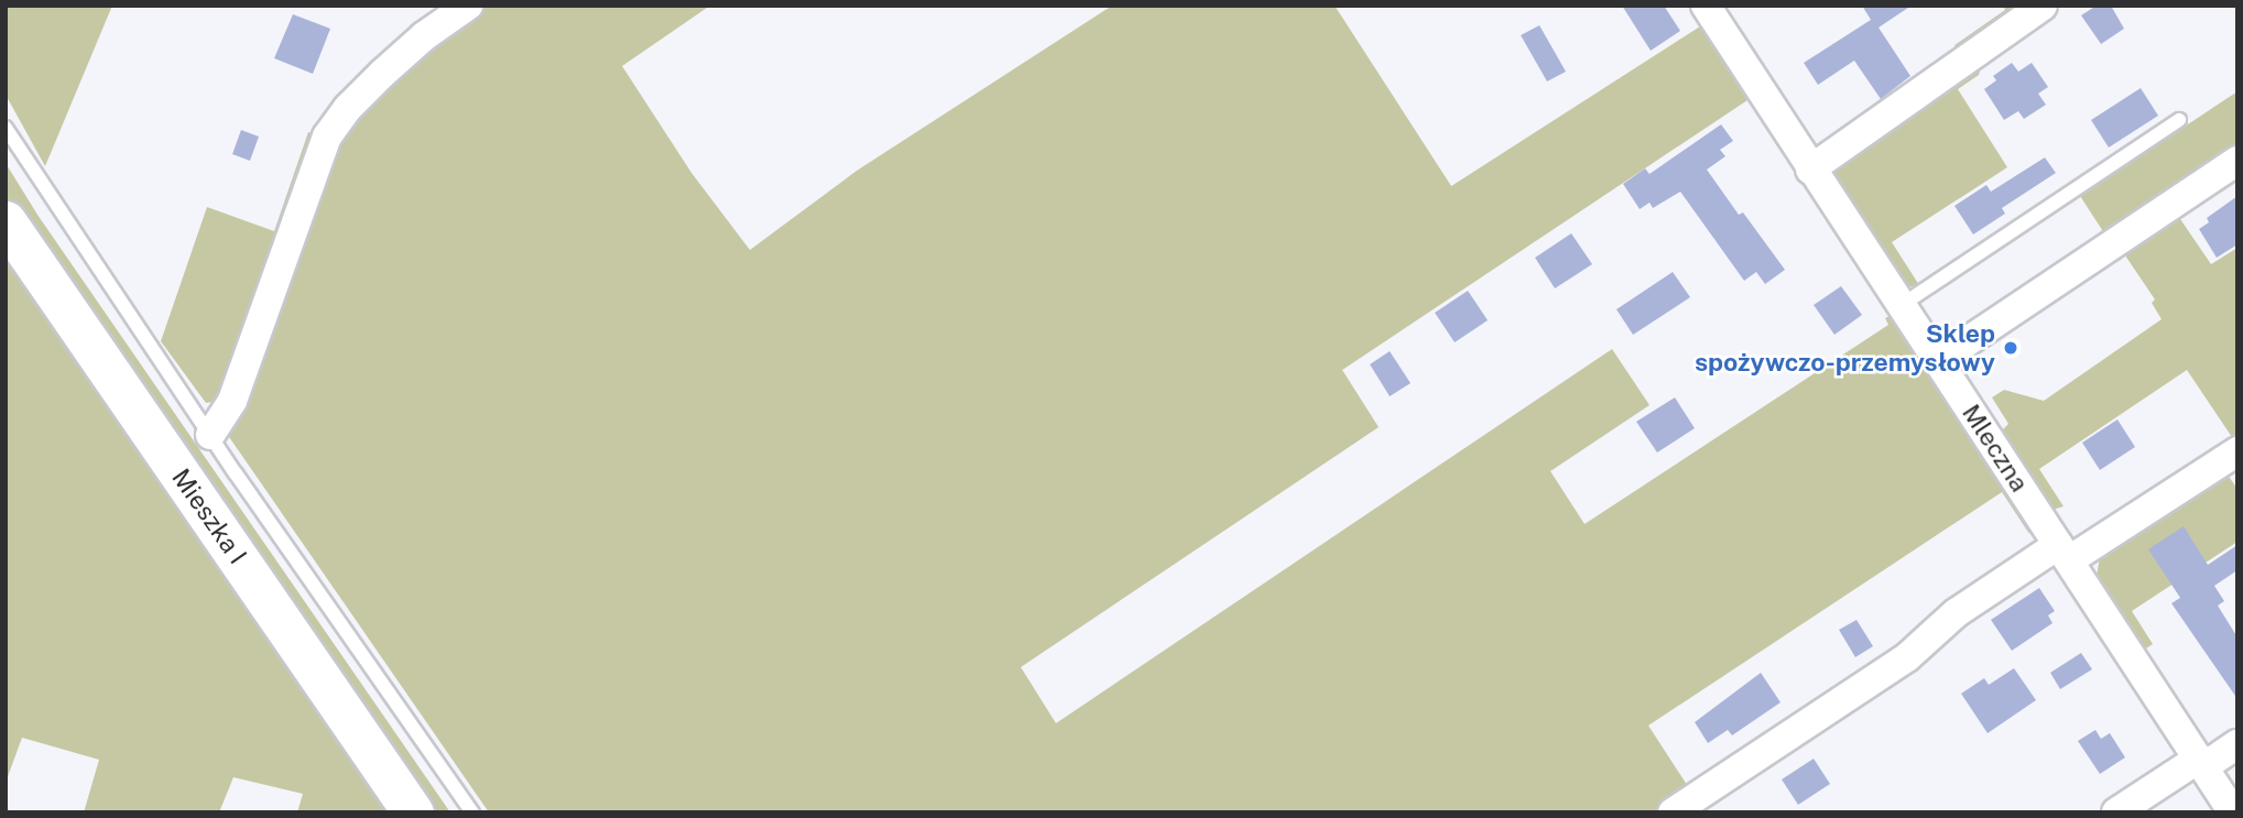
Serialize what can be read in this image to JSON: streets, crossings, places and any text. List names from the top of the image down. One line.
{"streets":{"street":["Mleczna","Mieszka I"]},"places":["Sklep spożywczo-przemysłowy"]}
